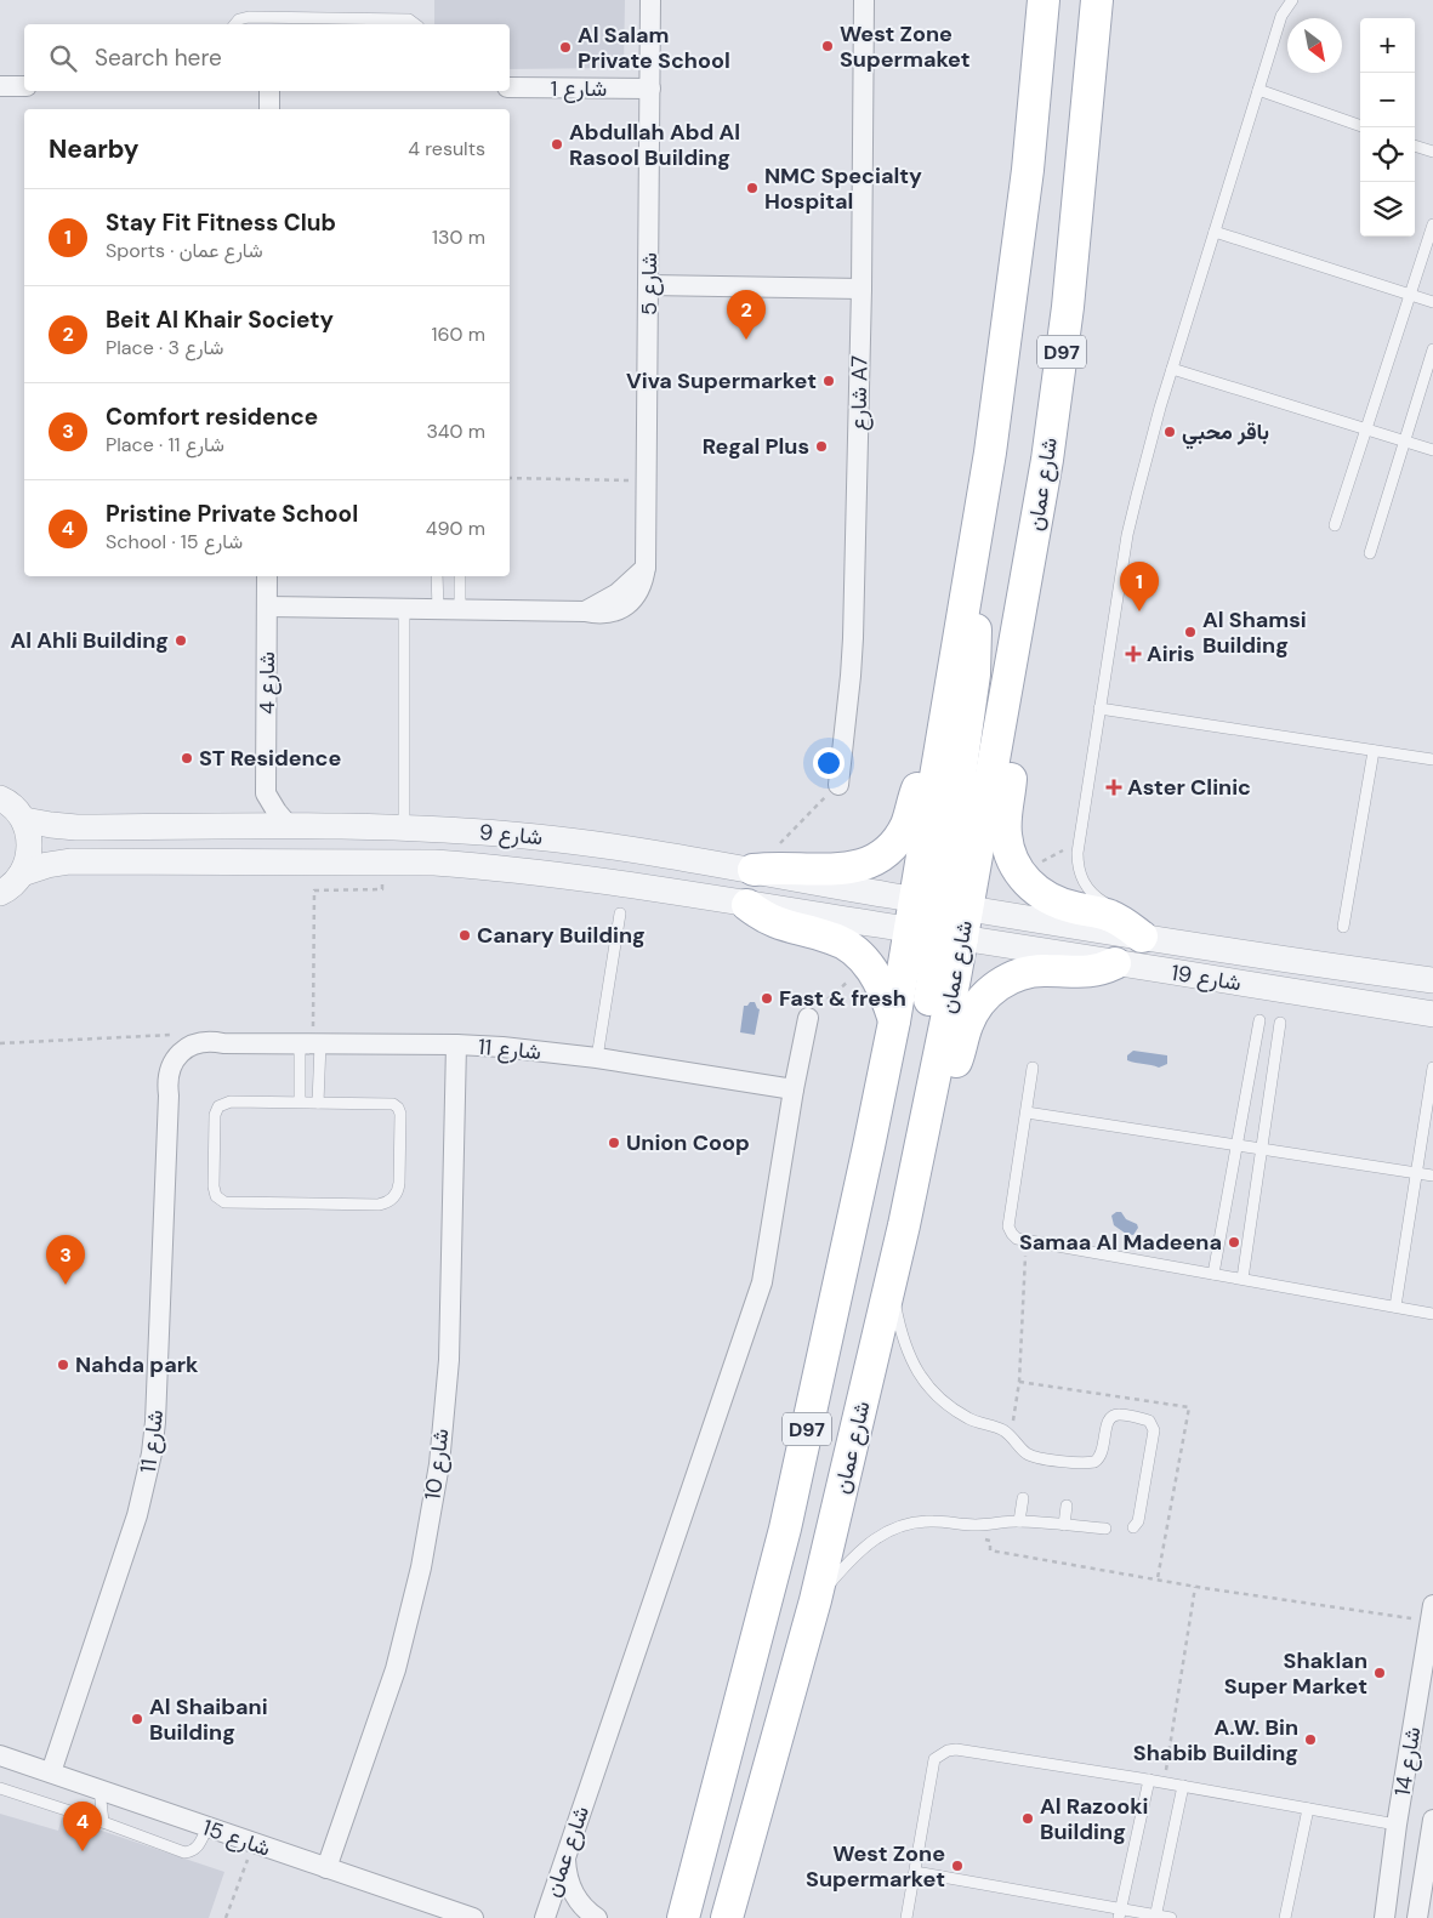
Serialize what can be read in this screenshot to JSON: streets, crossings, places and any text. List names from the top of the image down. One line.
{"streets":{"main road":["D97","شارع عمان"],"street":["شارع 1","شارع 5","شارع A7","شارع 4","شارع 9","شارع 19","شارع 11","شارع 10","شارع 14","شارع 15"]},"crossings":[["شارع 1","شارع 5"],["شارع 5","شارع 4"],["شارع عمان","شارع 9"],["شارع عمان","شارع 19"],["شارع عمان","شارع 11"],["شارع 9","شارع 19"],["شارع 11","شارع 10"],["شارع 11","شارع 15"],["شارع 10","شارع 15"]],"places":{"other":["West Zone Supermaket","Al Salam Private School","Abdullah Abd Al Rasool Building","NMC Specialty Hospital","Viva Supermarket","باقر محبي","Regal Plus","Al Shamsi Building","Al Ahli Building","ST Residence","Canary Building","Fast & fresh","Union Coop","Samaa Al Madeena","Nahda park","Shaklan Super Market","Al Shaibani Building","A.W. Bin Shabib Building","Al Razooki Building","West Zone Supermarket"],"health":["Airis","Aster Clinic"]},"north":"bottom right","page":{"map_buttons":["+","−"],"search":"Search here","heading":["Nearby","4 results"],"list":[{"mark":"1","name":"Stay Fit Fitness Club","note":"Sports · شارع عمان","value":"130 m"},{"mark":"2","name":"Beit Al Khair Society","note":"Place · شارع 3","value":"160 m"},{"mark":"3","name":"Comfort residence","note":"Place · شارع 11","value":"340 m"},{"mark":"4","name":"Pristine Private School","note":"School · شارع 15","value":"490 m"}],"pins":["2","1","3","4"]}}
